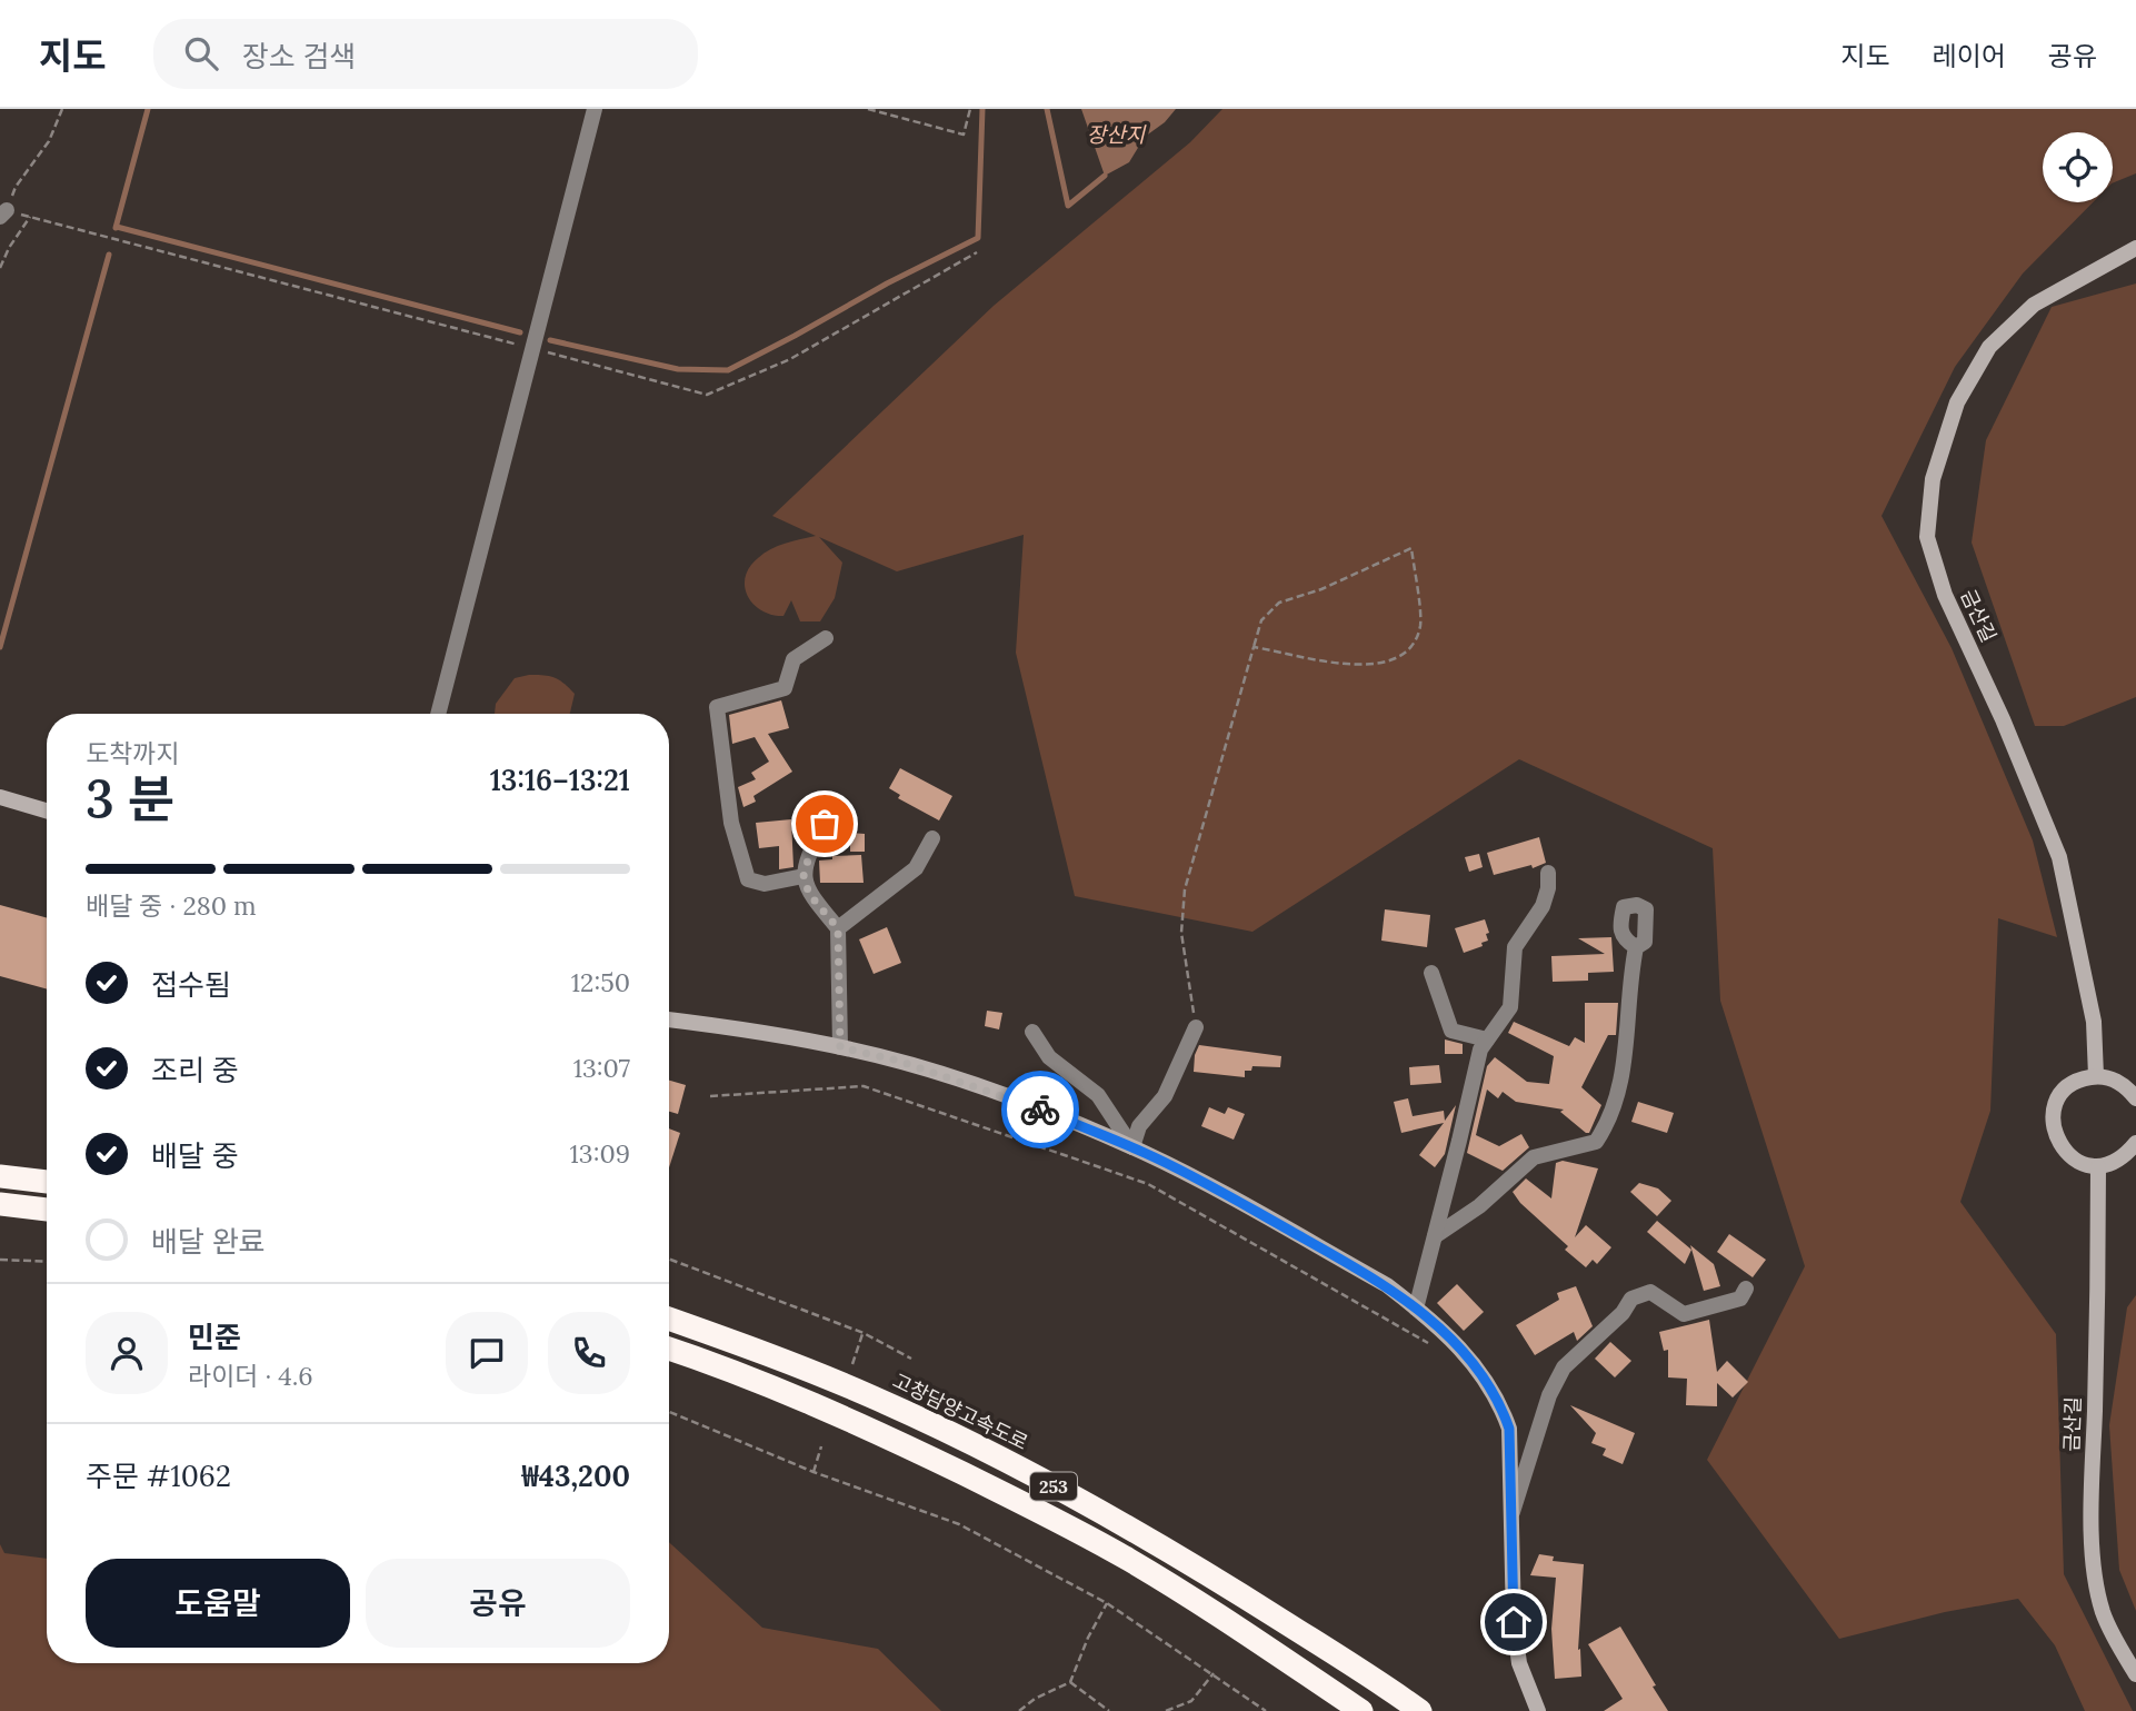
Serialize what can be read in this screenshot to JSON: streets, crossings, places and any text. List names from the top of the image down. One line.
{"streets":{"highway":["고창담양고속도로","253"],"street":["금산길"]},"water":["장산지"],"page":{"header":"지도","search":"장소 검색","nav":["지도","레이어","공유"],"heading":["3 분","도착까지","13:16–13:21"],"panel":["민준","라이더 · 4.6","주문 #1062","₩43,200"],"bar":"배달 중 · 280 m","list":[["접수됨","12:50"],["조리 중","13:07"],["배달 중","13:09"],"배달 완료"],"buttons":["도움말","공유"]}}
